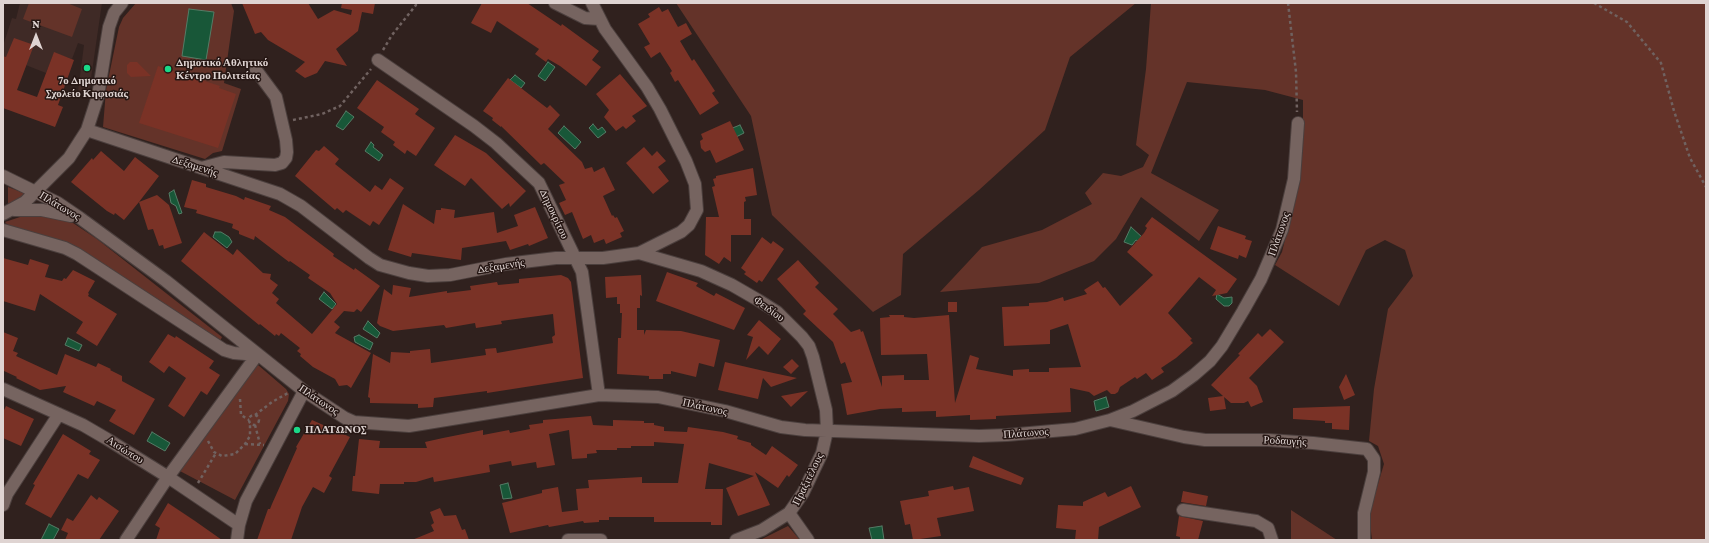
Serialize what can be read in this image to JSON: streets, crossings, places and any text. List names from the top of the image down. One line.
{"streets":{"street":["Δεξαμενής","Πλάτωνος","Δημοκρίτου","Φειδίου","Ροδαυγής","Αισώπου","Πραξιτέλους"]},"crossings":[["Δεξαμενής","Δημοκρίτου"],["Δεξαμενής","Φειδίου"],["Πλάτωνος","Δημοκρίτου"],["Πλάτωνος","Φειδίου"],["Πλάτωνος","Ροδαυγής"],["Πλάτωνος","Πραξιτέλους"],["Φειδίου","Πραξιτέλους"]],"places":["7ο Δημοτικό Σχολείο Κηφισιάς","Δημοτικό Αθλητικό Κέντρο Πολιτείας","ΠΛΑΤΩΝΟΣ"],"north":"top"}
